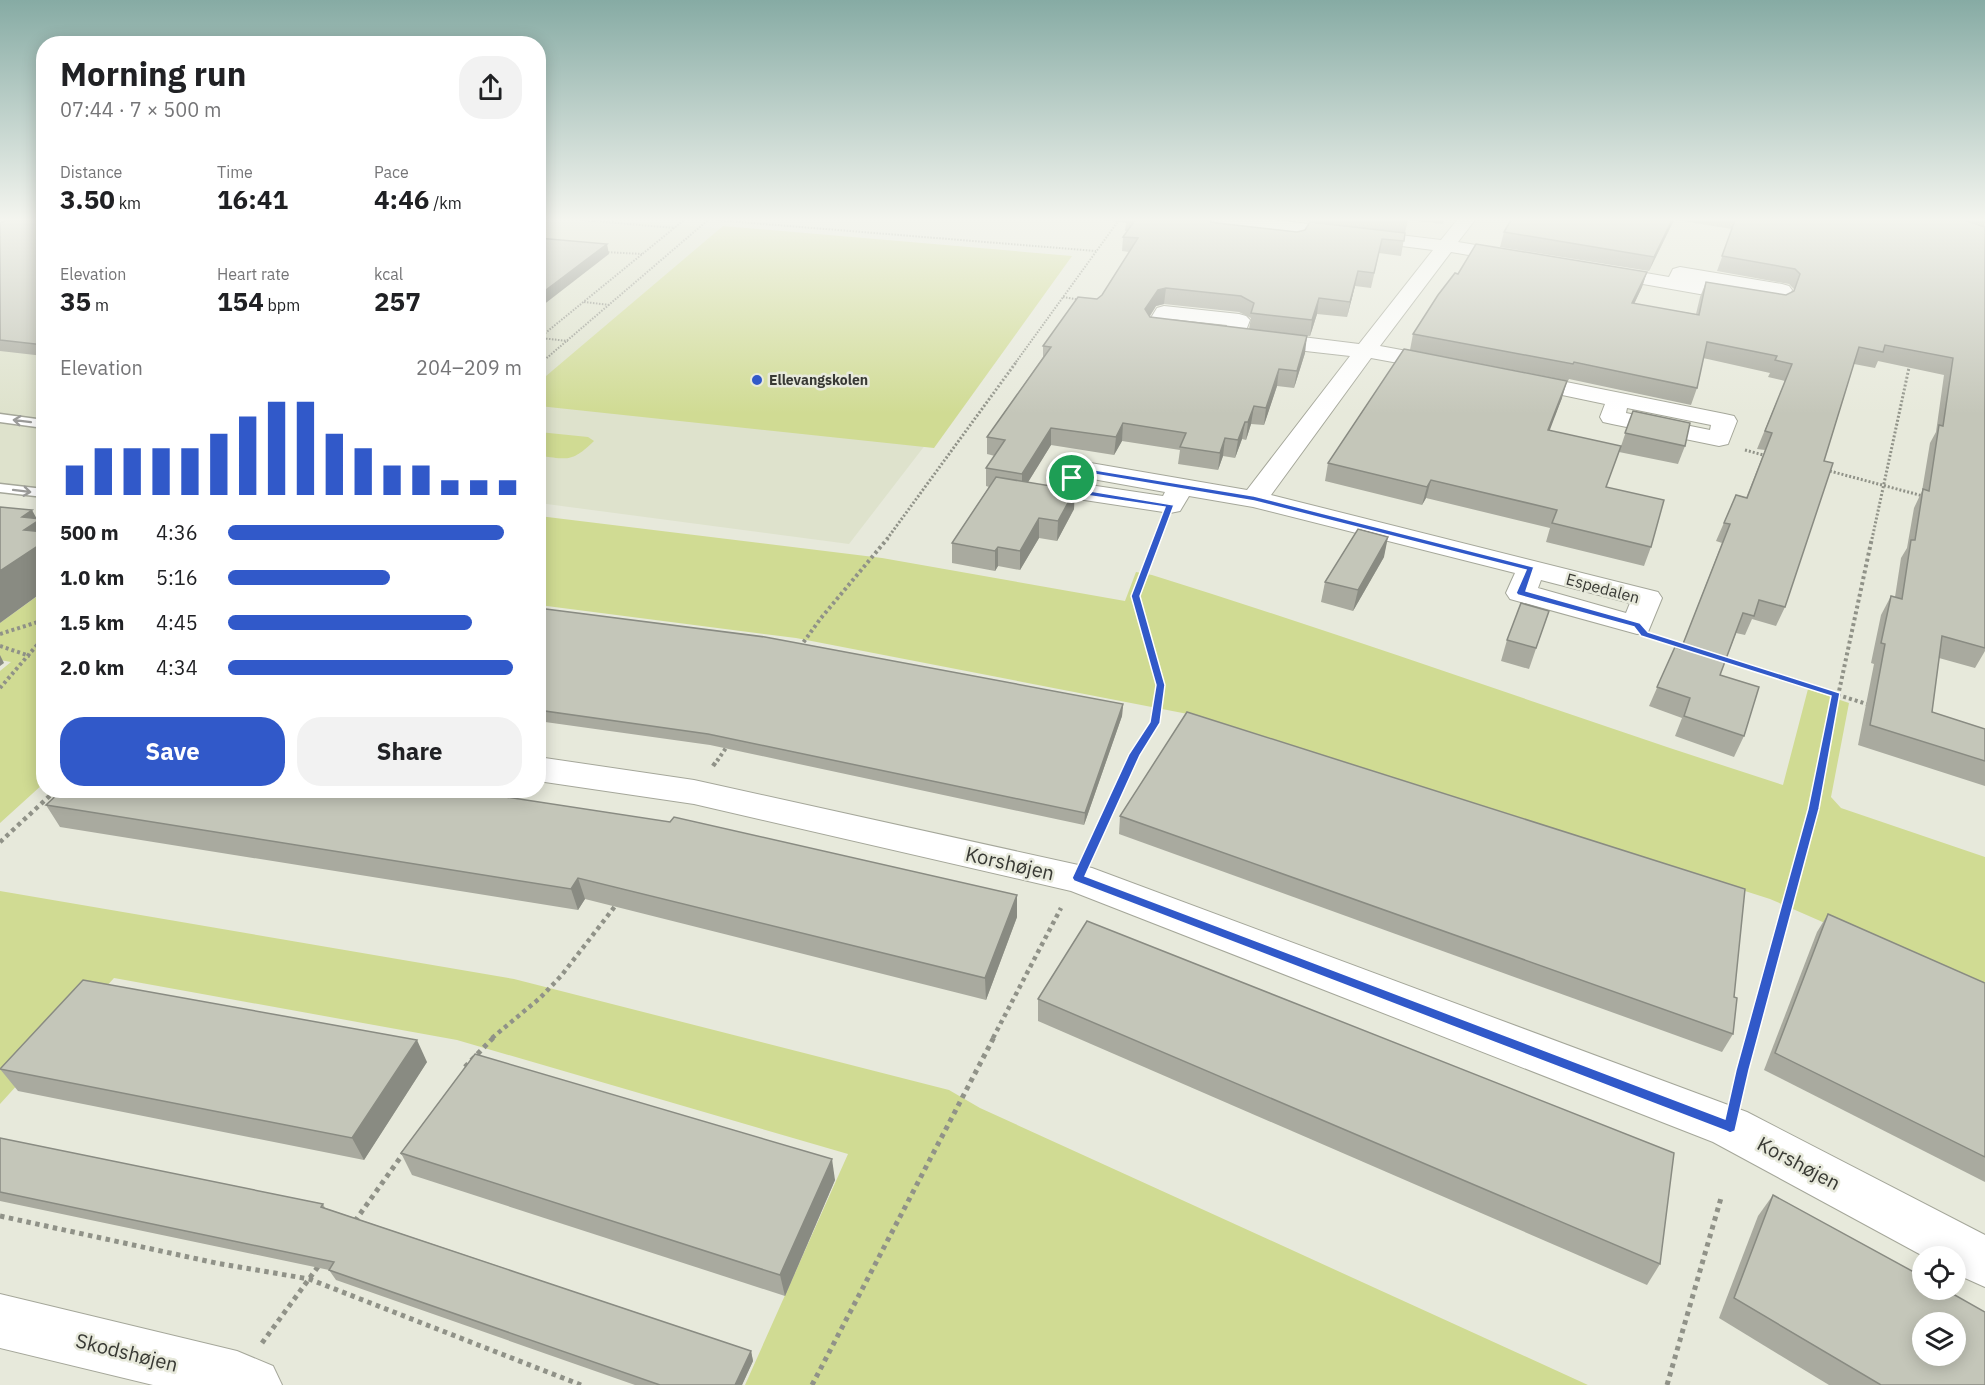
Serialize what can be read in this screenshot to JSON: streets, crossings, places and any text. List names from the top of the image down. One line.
{"streets":{"street":["Espedalen","Korshøjen","Skodshøjen"]},"places":["Ellevangskolen"],"page":{"heading":["Morning run","07:44 · 7 × 500 m"],"stats":[["Distance","3.50 km"],["Time","16:41"],["Pace","4:46 /km"],["Elevation","35 m"],["Heart rate","154 bpm"],["kcal","257"]],"chart":["Elevation","204–209 m"],"list":[{"name":"500 m","note":"4:36"},{"name":"1.0 km","note":"5:16"},{"name":"1.5 km","note":"4:45"},{"name":"2.0 km","note":"4:34"}],"buttons":["Save","Share"]}}
